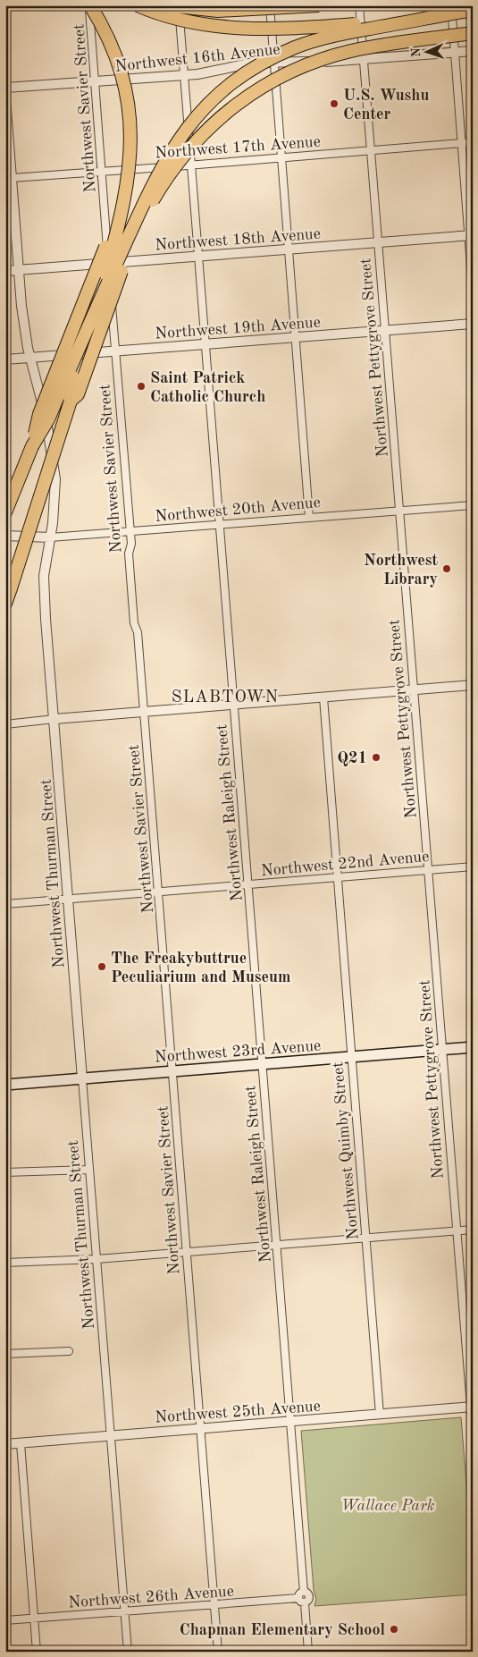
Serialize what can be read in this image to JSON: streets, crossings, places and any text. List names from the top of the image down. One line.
{"streets":{"main road":["Northwest 23rd Avenue"],"street":["Northwest 16th Avenue","Northwest Savier Street","Northwest 17th Avenue","Northwest 18th Avenue","Northwest 19th Avenue","Northwest Pettygrove Street","Northwest 20th Avenue","Northwest Raleigh Street","Northwest 22nd Avenue","Northwest Thurman Street","Northwest Quimby Street","Northwest 25th Avenue","Northwest 26th Avenue"]},"crossings":[["Northwest 16th Avenue","Northwest Savier Street"],["Northwest 16th Avenue","Northwest Pettygrove Street"],["Northwest 16th Avenue","Northwest Raleigh Street"],["Northwest Savier Street","Northwest 17th Avenue"],["Northwest Savier Street","Northwest 18th Avenue"],["Northwest Savier Street","Northwest 19th Avenue"],["Northwest Savier Street","Northwest 20th Avenue"],["Northwest Savier Street","Northwest 22nd Avenue"],["Northwest Savier Street","Northwest 23rd Avenue"],["Northwest Savier Street","Northwest 25th Avenue"],["Northwest Savier Street","Northwest 26th Avenue"],["Northwest 17th Avenue","Northwest Pettygrove Street"],["Northwest 17th Avenue","Northwest Raleigh Street"],["Northwest 17th Avenue","Northwest Thurman Street"],["Northwest 18th Avenue","Northwest Pettygrove Street"],["Northwest 18th Avenue","Northwest Raleigh Street"],["Northwest 18th Avenue","Northwest Thurman Street"],["Northwest 19th Avenue","Northwest Pettygrove Street"],["Northwest 19th Avenue","Northwest Raleigh Street"],["Northwest 19th Avenue","Northwest Thurman Street"],["Northwest Pettygrove Street","Northwest 20th Avenue"],["Northwest Pettygrove Street","Northwest 22nd Avenue"],["Northwest Pettygrove Street","Northwest 23rd Avenue"],["Northwest Pettygrove Street","Northwest 25th Avenue"],["Northwest 20th Avenue","Northwest Raleigh Street"],["Northwest 20th Avenue","Northwest Thurman Street"],["Northwest Raleigh Street","Northwest 22nd Avenue"],["Northwest Raleigh Street","Northwest 23rd Avenue"],["Northwest Raleigh Street","Northwest 25th Avenue"],["Northwest Raleigh Street","Northwest 26th Avenue"],["Northwest 22nd Avenue","Northwest Thurman Street"],["Northwest 22nd Avenue","Northwest Quimby Street"],["Northwest Thurman Street","Northwest 23rd Avenue"],["Northwest Thurman Street","Northwest 25th Avenue"],["Northwest Thurman Street","Northwest 26th Avenue"],["Northwest 23rd Avenue","Northwest Quimby Street"],["Northwest Quimby Street","Northwest 25th Avenue"]],"districts":["SLABTOWN"],"parks":["Wallace Park"],"places":["U.S. Wushu Center","Saint Patrick Catholic Church","Northwest Library","Q21","The Freakybuttrue Peculiarium and Museum","Chapman Elementary School"],"north":"left"}
